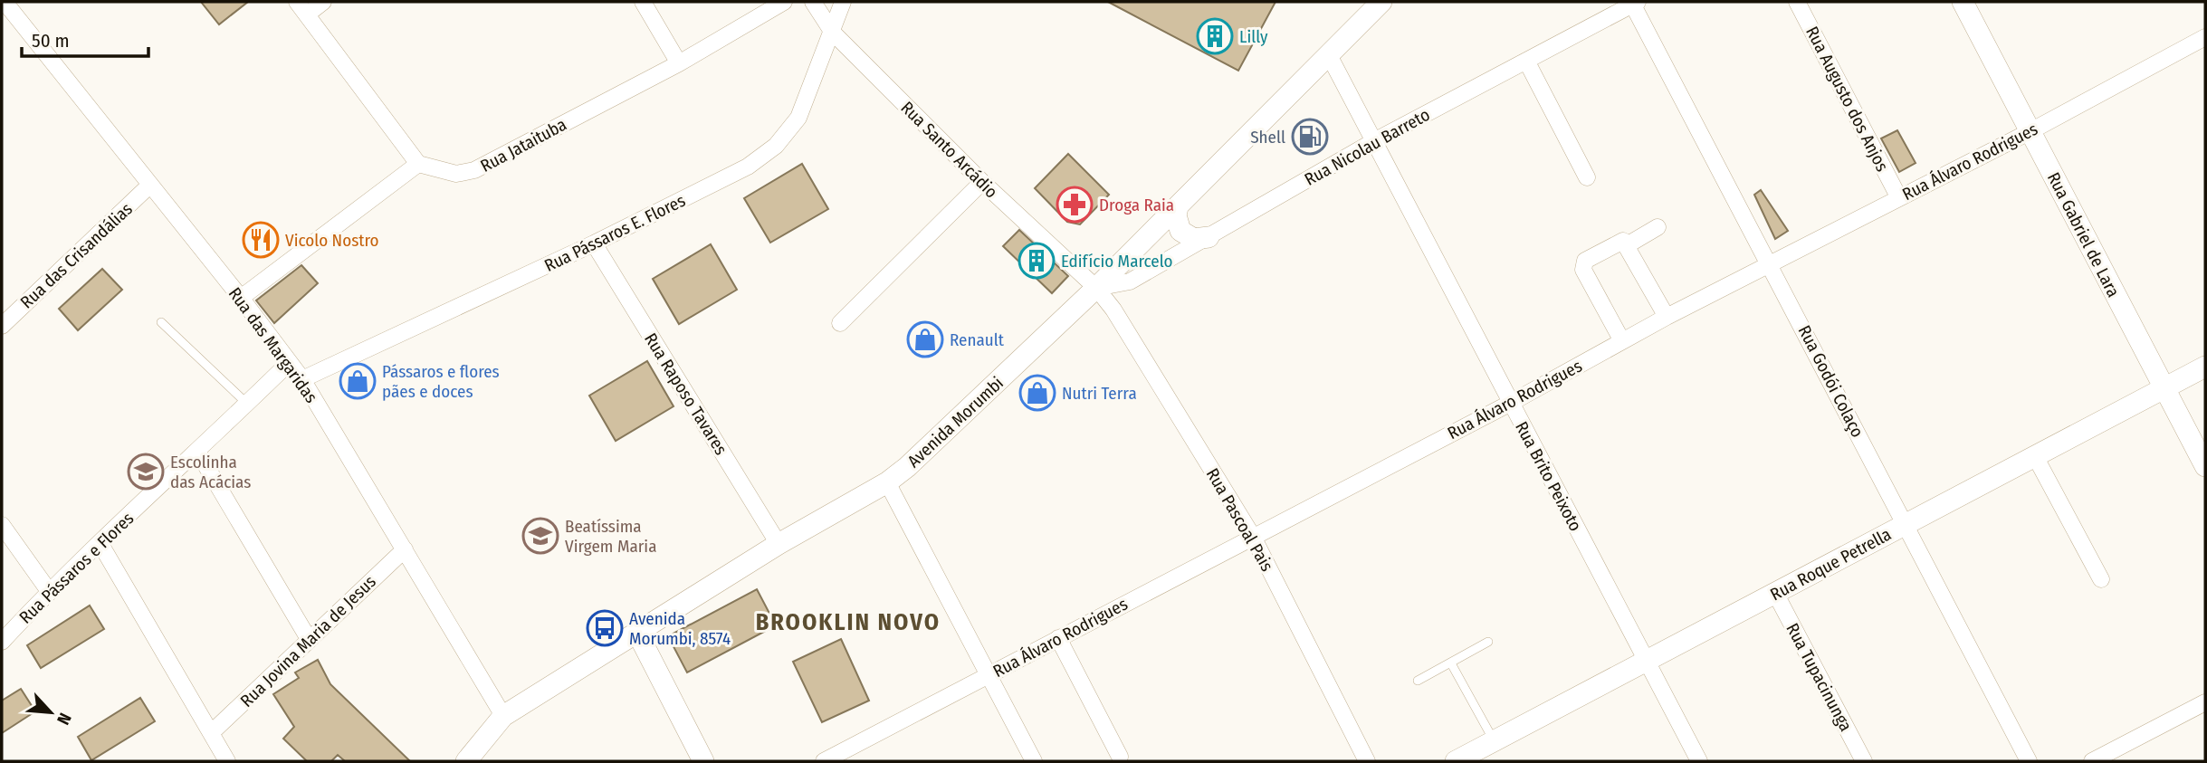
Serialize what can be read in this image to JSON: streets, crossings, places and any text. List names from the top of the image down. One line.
{"streets":{"street":["Rua Augusto dos Anjos","Rua Jataituba","Rua Nicolau Barreto","Rua Santo Arcádio","Rua Álvaro Rodrigues","Rua Pássaros E. Flores","Rua Gabriel de Lara","Rua das Crisandálias","Rua das Margaridas","Rua Godói Colaço","Rua Raposo Tavares","Avenida Morumbi","Rua Brito Peixoto","Rua Pascoal Pais","Rua Roque Petrella","Rua Pássaros e Flores","Rua Jovina Maria de Jesus","Rua Tupacinunga"]},"crossings":[["Rua Augusto dos Anjos","Rua Álvaro Rodrigues"],["Rua Nicolau Barreto","Rua Santo Arcádio"],["Rua Nicolau Barreto","Rua Godói Colaço"],["Rua Nicolau Barreto","Avenida Morumbi"],["Rua Nicolau Barreto","Rua Brito Peixoto"],["Rua Nicolau Barreto","Rua Pascoal Pais"],["Rua Santo Arcádio","Rua Pássaros E. Flores"],["Rua Santo Arcádio","Avenida Morumbi"],["Rua Santo Arcádio","Rua Pascoal Pais"],["Rua Álvaro Rodrigues","Rua Gabriel de Lara"],["Rua Álvaro Rodrigues","Rua Godói Colaço"],["Rua Álvaro Rodrigues","Rua Brito Peixoto"],["Rua Álvaro Rodrigues","Rua Pascoal Pais"],["Rua Pássaros E. Flores","Rua das Margaridas"],["Rua Pássaros E. Flores","Rua Raposo Tavares"],["Rua Gabriel de Lara","Rua Roque Petrella"],["Rua das Crisandálias","Rua das Margaridas"],["Rua das Margaridas","Avenida Morumbi"],["Rua das Margaridas","Rua Pássaros e Flores"],["Rua das Margaridas","Rua Jovina Maria de Jesus"],["Rua Godói Colaço","Rua Roque Petrella"],["Rua Raposo Tavares","Avenida Morumbi"],["Avenida Morumbi","Rua Brito Peixoto"],["Avenida Morumbi","Rua Pascoal Pais"],["Rua Brito Peixoto","Rua Roque Petrella"],["Rua Roque Petrella","Rua Tupacinunga"]],"districts":["BROOKLIN NOVO"],"places":{"building":["Lilly","Edifício Marcelo"],"fuel station":["Shell"],"pharmacy":["Droga Raia"],"restaurant":["Vicolo Nostro"],"shop":["Renault","Pássaros e flores pães e doces","Nutri Terra"],"school or university":["Escolinha das Acácias","Beatíssima Virgem Maria"],"bus stop":["Avenida Morumbi, 8574"]},"scale_bar":"50 m","north":"bottom right"}
